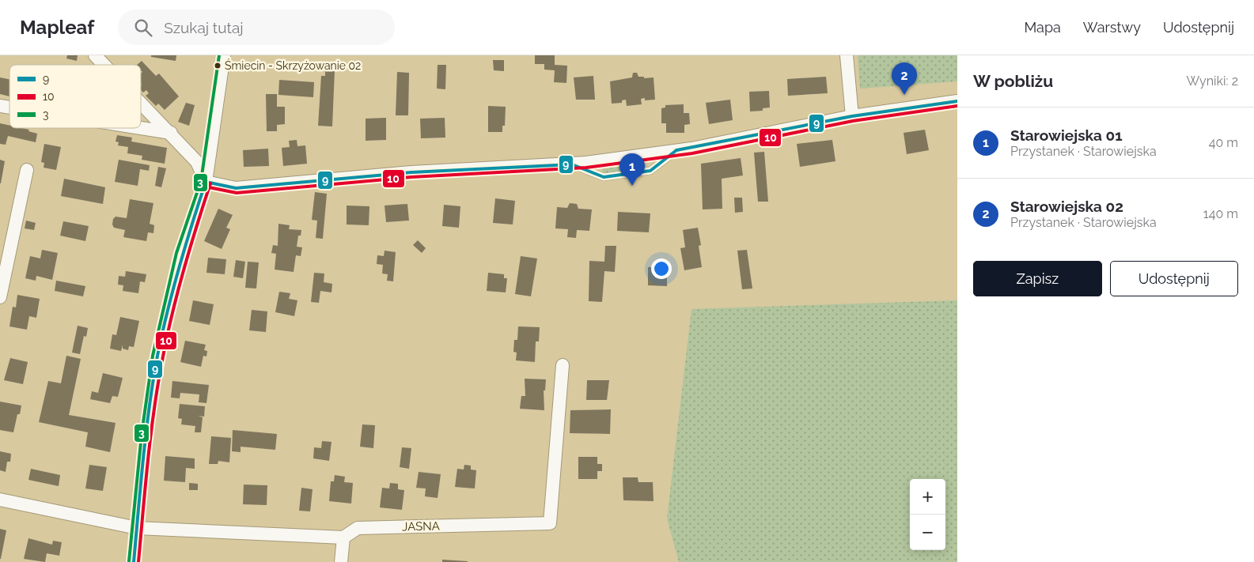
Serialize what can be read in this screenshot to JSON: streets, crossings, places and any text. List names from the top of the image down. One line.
{"streets":{"street":["JASNA"]},"places":["Śmiecin - Skrzyżowanie 02"],"lines":["transit line 3","transit line 9","transit line 10"],"legend":["9","10","3"],"page":{"header":"Mapleaf","search":"Szukaj tutaj","nav":["Mapa","Warstwy","Udostępnij"],"heading":["W pobliżu","Wyniki: 2"],"pins":["2","1"],"list":[{"mark":"1","name":"Starowiejska 01","note":"Przystanek · Starowiejska","value":"40 m"},{"mark":"2","name":"Starowiejska 02","note":"Przystanek · Starowiejska","value":"140 m"}],"buttons":["Zapisz","Udostępnij"],"map_buttons":["+","−"]}}
